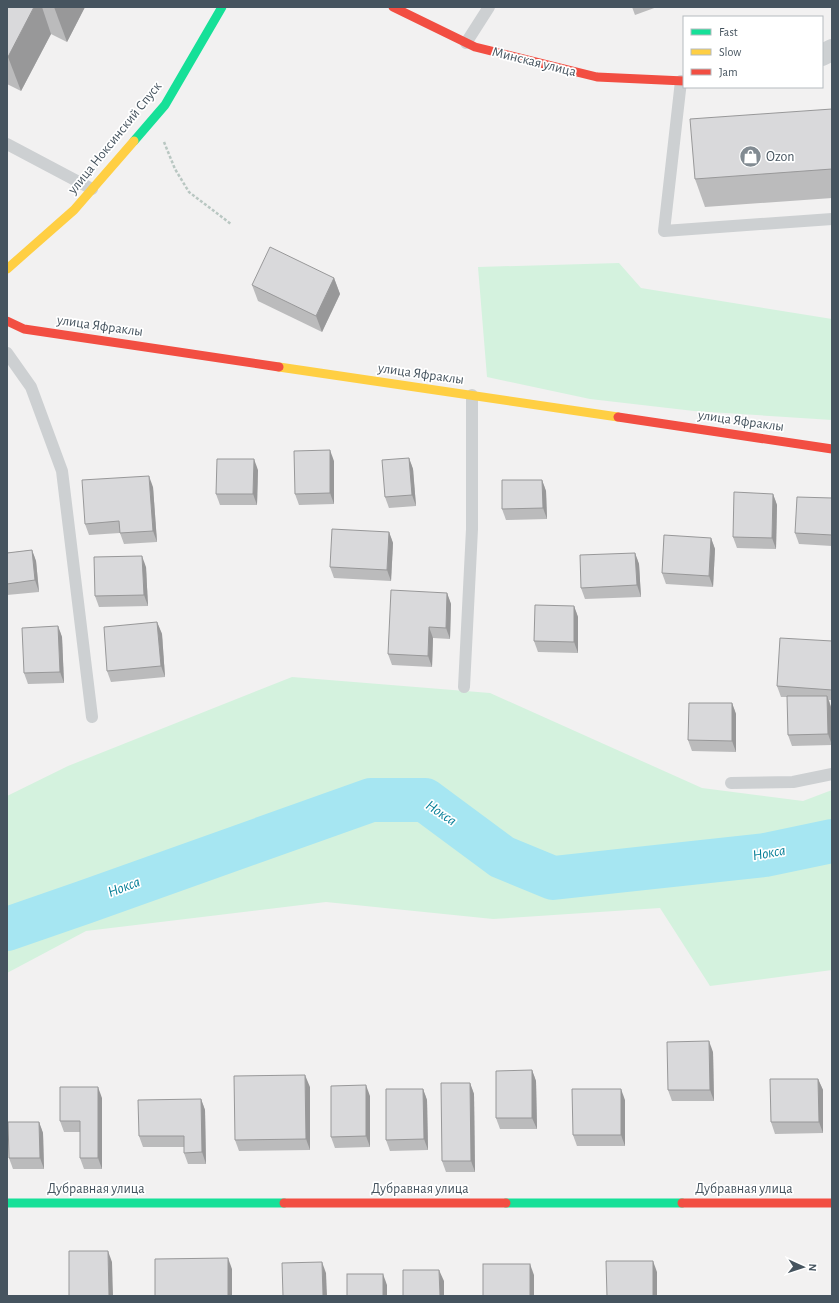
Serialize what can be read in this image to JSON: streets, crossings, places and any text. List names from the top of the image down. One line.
{"streets":{"street":["Минская улица","улица Ноксинский Спуск","улица Яфраклы","Дубравная улица"]},"water":["Нокса"],"places":{"shop":["Ozon"]},"legend":["Fast","Slow","Jam"],"north":"right"}
